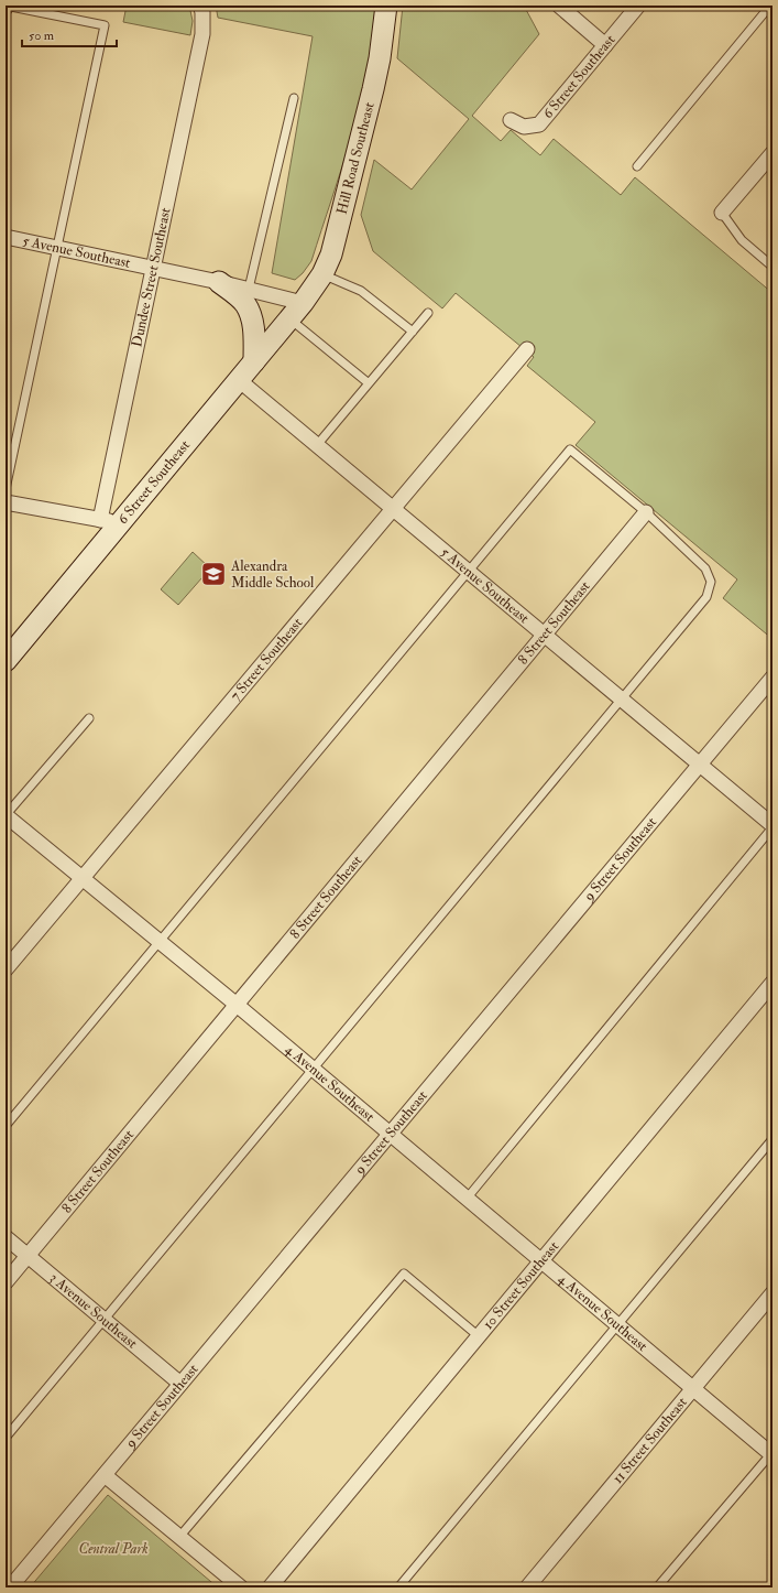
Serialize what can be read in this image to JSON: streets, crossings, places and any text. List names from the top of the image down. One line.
{"streets":{"street":["6 Street Southeast","Hill Road Southeast","5 Avenue Southeast","Dundee Street Southeast","8 Street Southeast","7 Street Southeast","9 Street Southeast","4 Avenue Southeast","10 Street Southeast","3 Avenue Southeast","11 Street Southeast"]},"crossings":[["6 Street Southeast","Hill Road Southeast"],["6 Street Southeast","5 Avenue Southeast"],["6 Street Southeast","Dundee Street Southeast"],["Hill Road Southeast","5 Avenue Southeast"],["5 Avenue Southeast","Dundee Street Southeast"],["5 Avenue Southeast","8 Street Southeast"],["5 Avenue Southeast","7 Street Southeast"],["5 Avenue Southeast","9 Street Southeast"],["8 Street Southeast","4 Avenue Southeast"],["8 Street Southeast","3 Avenue Southeast"],["7 Street Southeast","4 Avenue Southeast"],["9 Street Southeast","4 Avenue Southeast"],["9 Street Southeast","3 Avenue Southeast"],["4 Avenue Southeast","10 Street Southeast"],["4 Avenue Southeast","11 Street Southeast"]],"parks":["Central Park"],"places":{"school or university":["Alexandra Middle School"]},"scale_bar":"50 m"}
